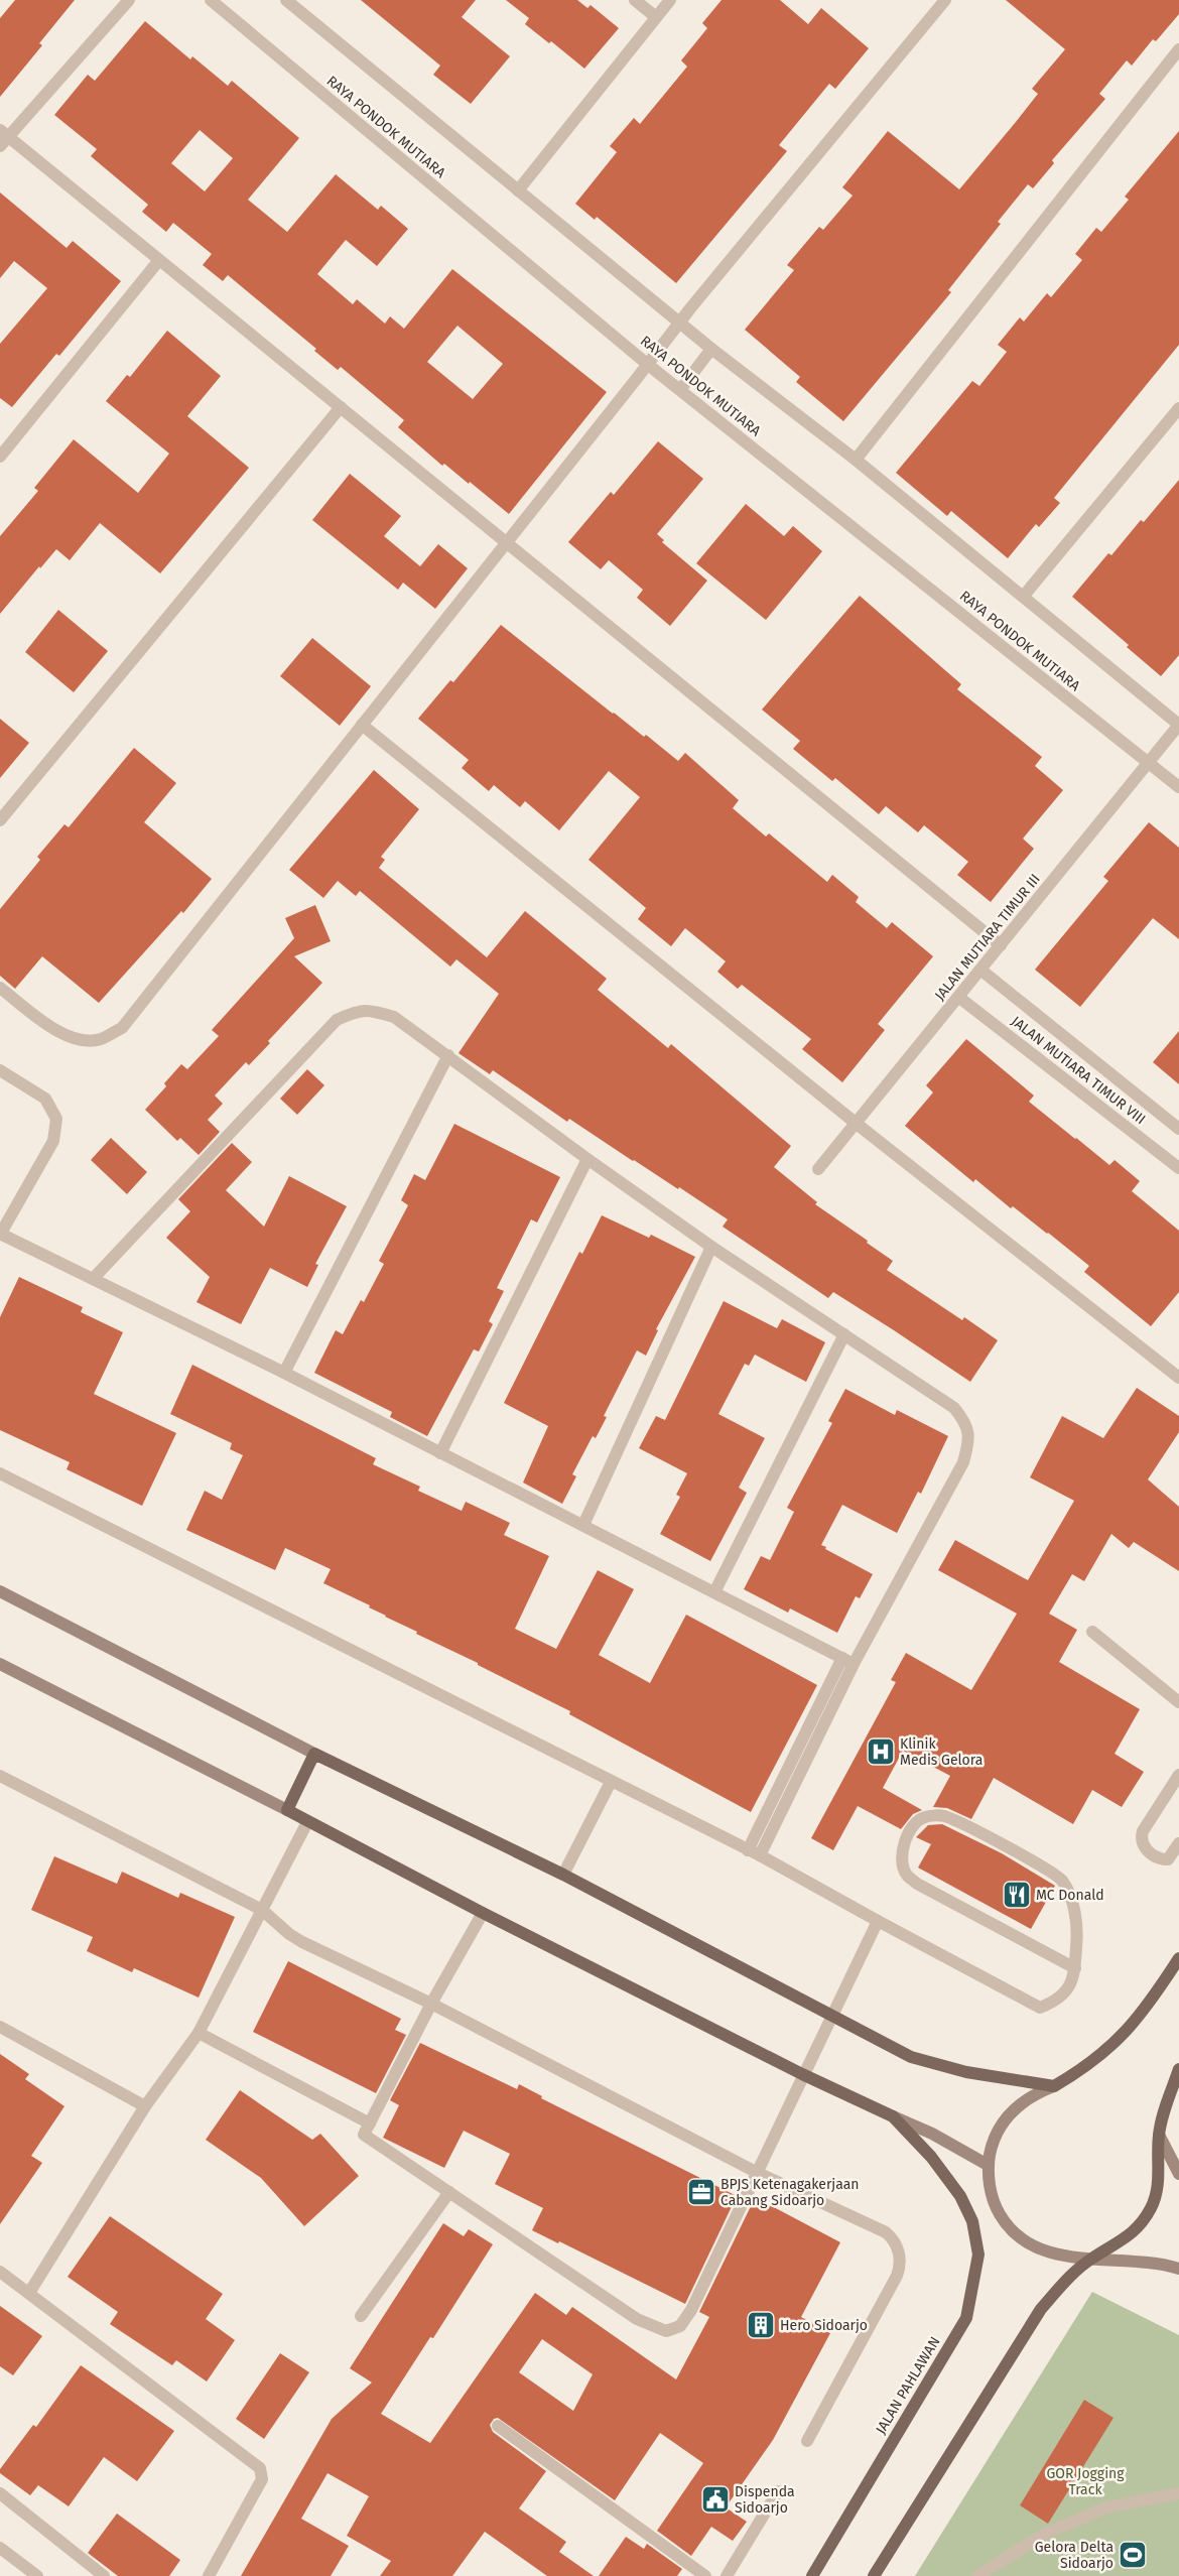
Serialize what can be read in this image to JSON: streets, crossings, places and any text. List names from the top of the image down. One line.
{"streets":{"main road":["JALAN PAHLAWAN"],"street":["RAYA PONDOK MUTIARA","JALAN MUTIARA TIMUR III","JALAN MUTIARA TIMUR VIII"]},"crossings":[["RAYA PONDOK MUTIARA","JALAN MUTIARA TIMUR III"],["JALAN MUTIARA TIMUR III","JALAN MUTIARA TIMUR VIII"]],"parks":["GOR Jogging Track"],"places":{"hospital":["Klinik Medis Gelora"],"restaurant":["MC Donald"],"office":["BPJS Ketenagakerjaan Cabang Sidoarjo"],"building":["Hero Sidoarjo"],"public building":["Dispenda Sidoarjo"],"sports":["Gelora Delta Sidoarjo"]}}
